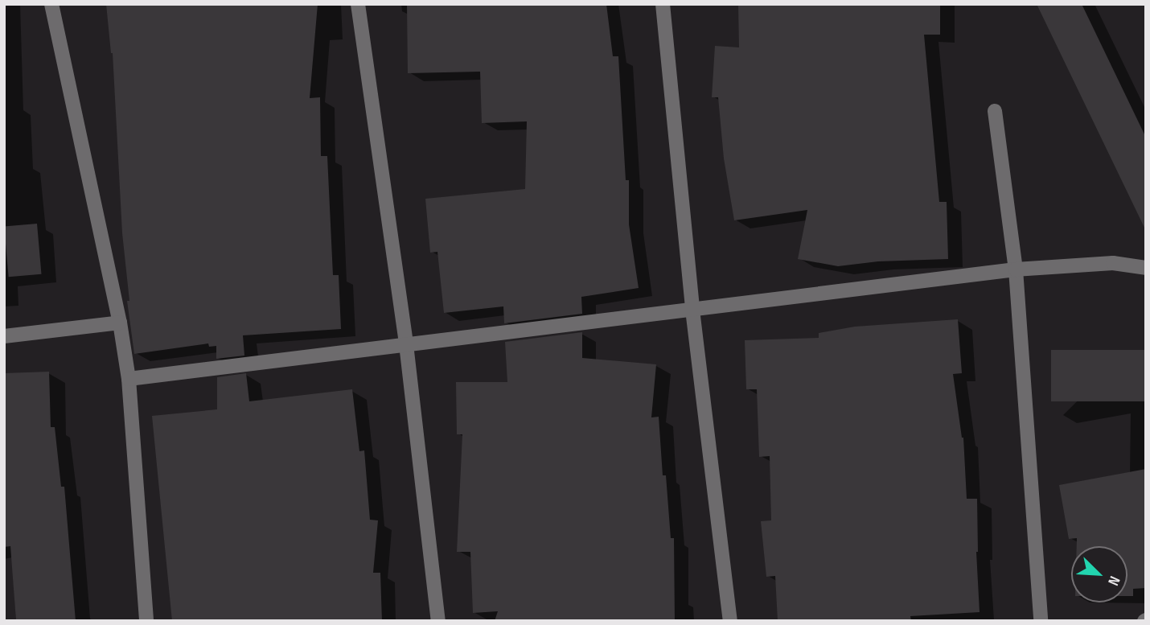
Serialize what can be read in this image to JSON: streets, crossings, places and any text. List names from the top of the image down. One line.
{"north":"bottom right"}
